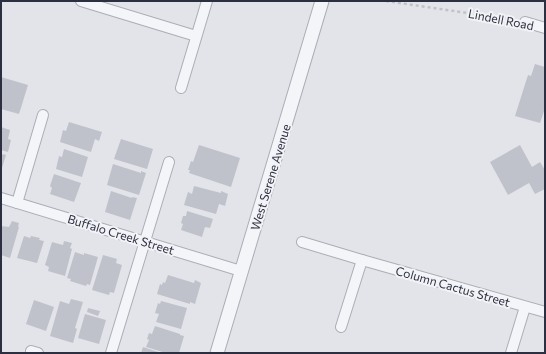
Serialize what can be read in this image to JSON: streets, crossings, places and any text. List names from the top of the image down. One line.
{"streets":{"street":["Lindell Road","West Serene Avenue","Buffalo Creek Street","Column Cactus Street"]},"crossings":[["West Serene Avenue","Buffalo Creek Street"]]}
